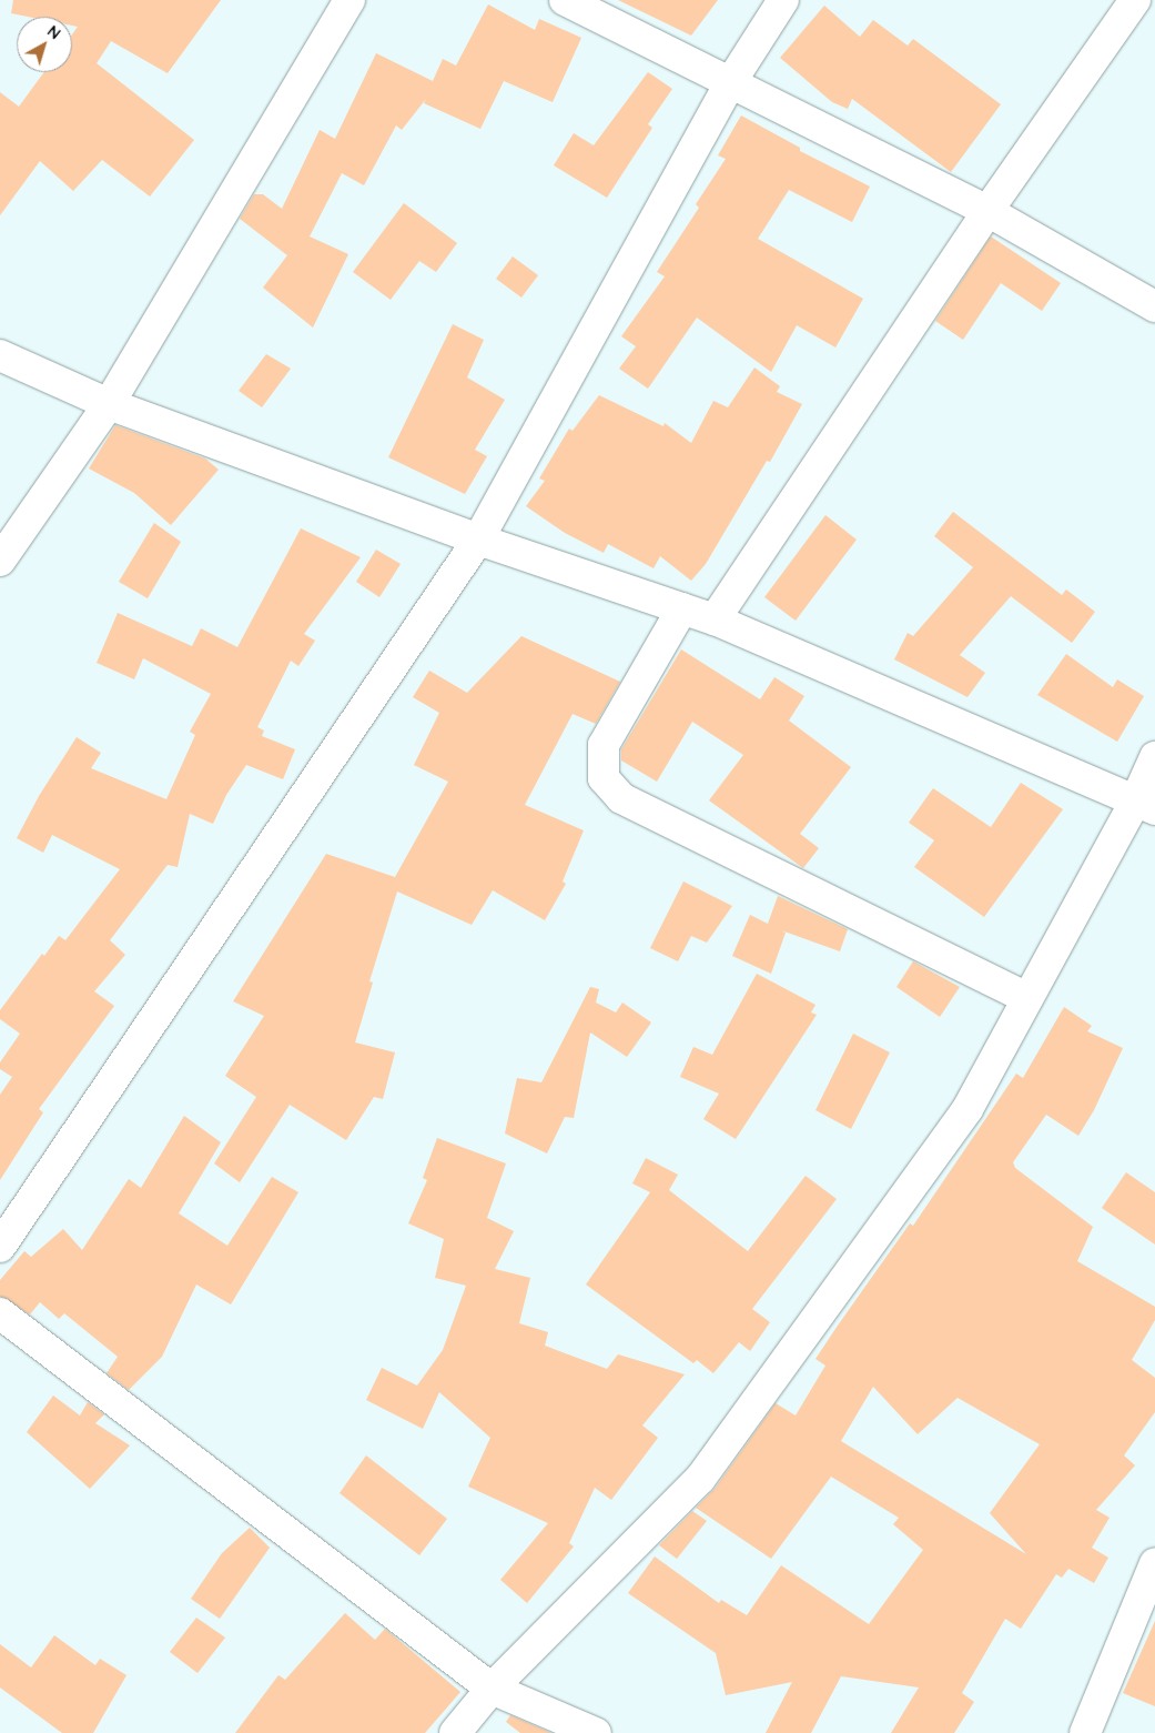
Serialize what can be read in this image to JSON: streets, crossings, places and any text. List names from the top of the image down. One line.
{"north":"top right"}
